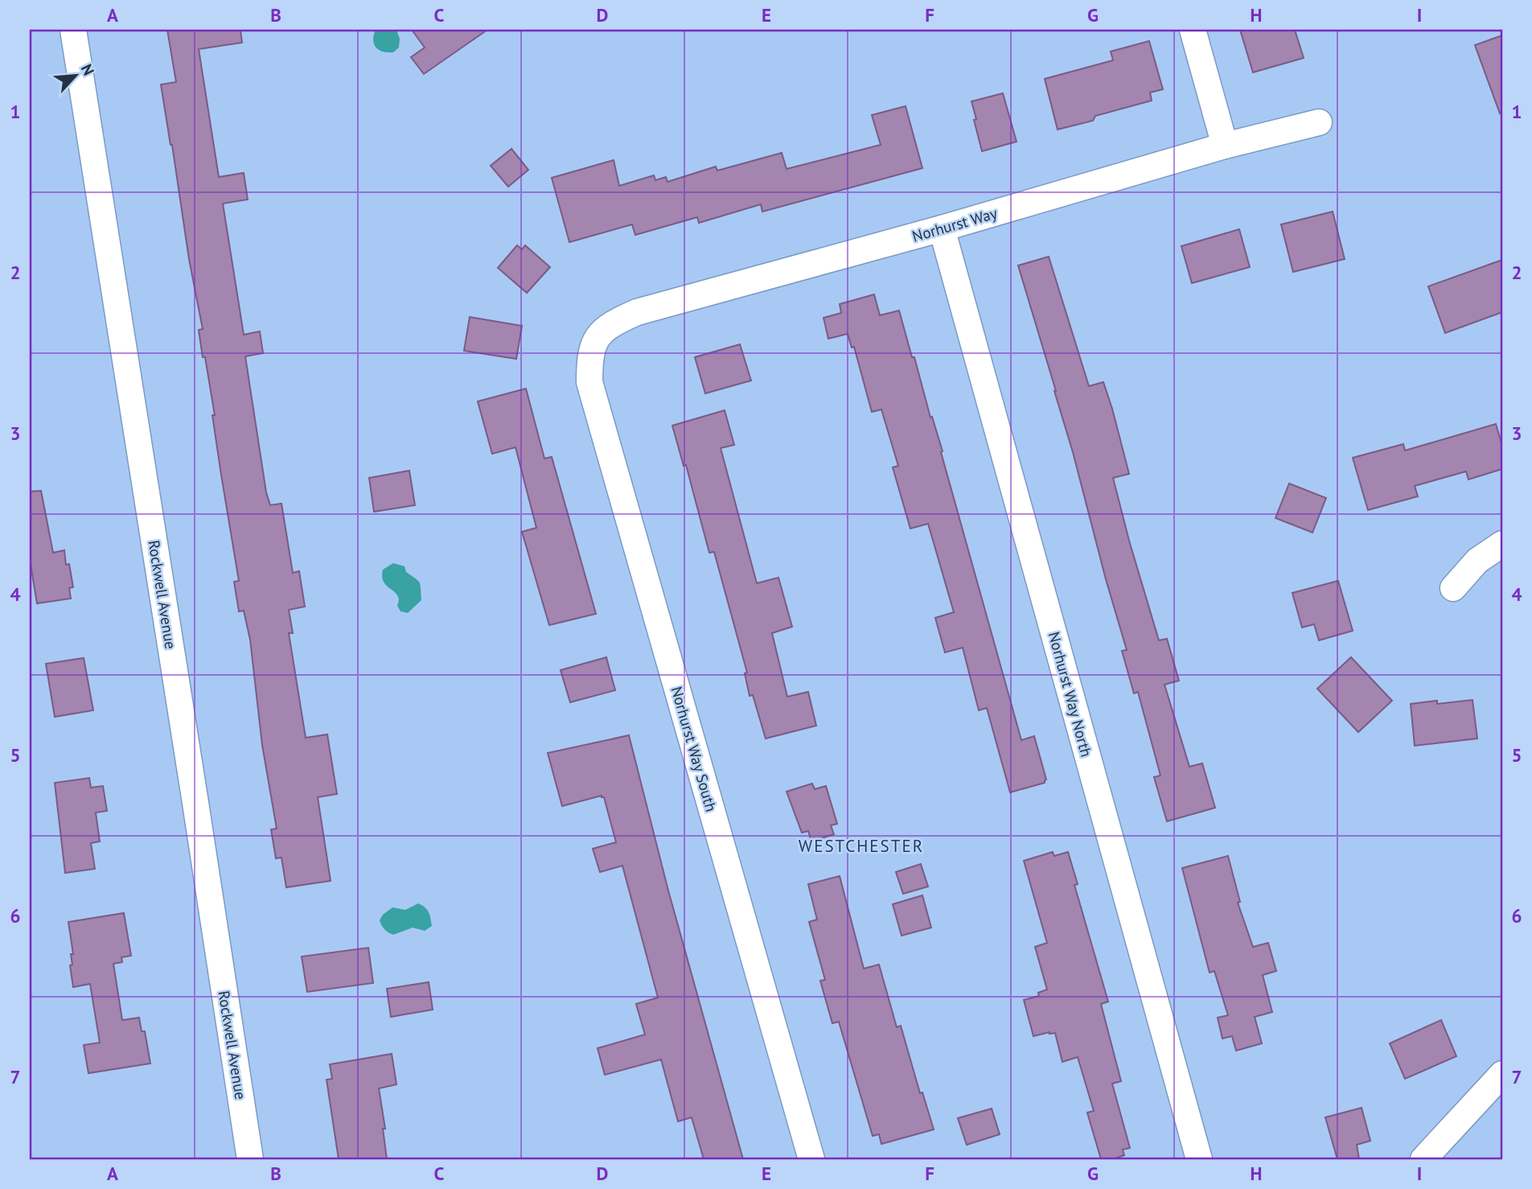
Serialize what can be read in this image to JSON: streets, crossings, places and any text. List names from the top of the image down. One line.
{"streets":{"street":["Norhurst Way","Rockwell Avenue","Norhurst Way North","Norhurst Way South"]},"crossings":[["Norhurst Way","Norhurst Way North"],["Norhurst Way","Norhurst Way South"]],"districts":["WESTCHESTER"],"north":"top right","grid":{"columns":["A","B","C","D","E","F","G","H","I"],"rows":["1","2","3","4","5","6","7"]}}
